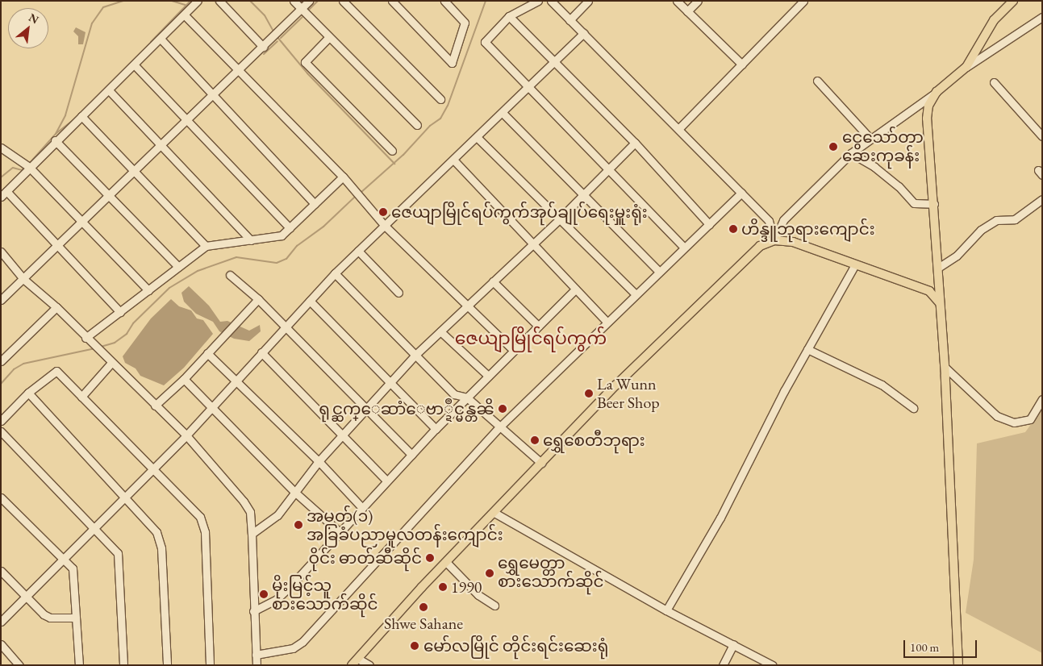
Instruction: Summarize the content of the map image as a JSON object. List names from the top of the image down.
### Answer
{
  "districts": ["ဇေယျာမြိုင်ရပ်ကွက်"],
  "places": [
    "ငွေသော်တာ ဆေးကုခန်း",
    "ဇေယျာမြိုင်ရပ်ကွက်အုပ်ချုပ်ရေးမှူးရုံး",
    "ဟိန္ဒူဘုရားကျောင်း",
    "La Wunn Beer Shop",
    "ရုင္ဆက္ေဆာံေဗာ္ဍဳင္မန္တၼိ",
    "ရွှေစေတီဘုရား",
    "အမှတ်(၁) အခြခံပညာမူလတန်းကျောင်း",
    "ဝိုင်း ဓာတ်ဆီဆိုင်",
    "ရွှေမေတ္တာ စားသောက်ဆိုင်",
    "1990",
    "မိုးမြင့်သူ စားသောက်ဆိုင်",
    "Shwe Sahane",
    "မော်လမြိုင် တိုင်းရင်းဆေးရုံ"
  ],
  "scale_bar": "100 m",
  "north": "top right"
}
